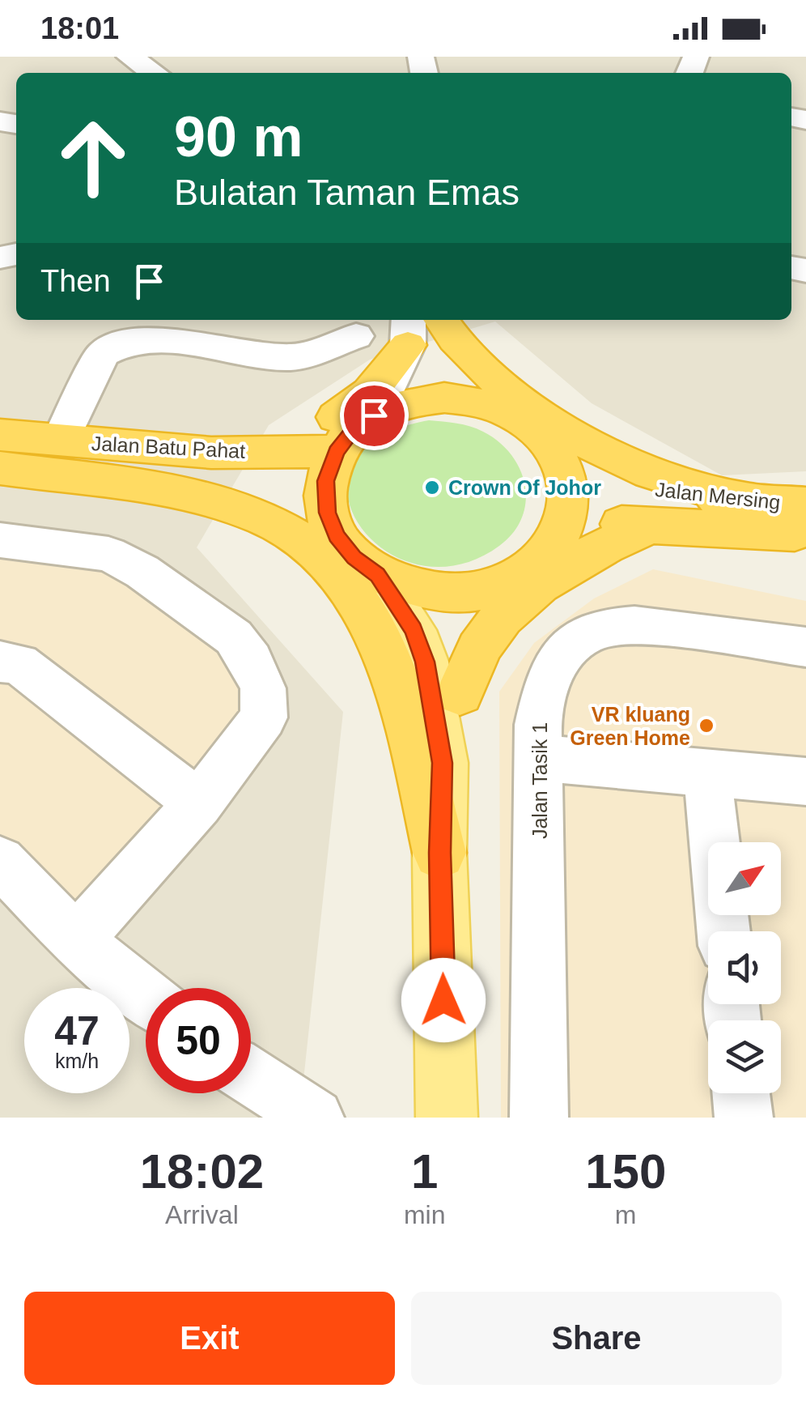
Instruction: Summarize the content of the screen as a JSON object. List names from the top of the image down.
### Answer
{
  "streets": {
    "highway": ["Jalan Batu Pahat", "Jalan Mersing"],
    "street": ["Jalan Tasik 1"]
  },
  "crossings": [
    ["Jalan Batu Pahat", "Jalan Mersing"]
  ],
  "places": ["Crown Of Johor", "VR kluang Green Home"],
  "north": "top right",
  "page": {
    "status": "18:01",
    "turn": ["90 m", "Bulatan Taman Emas"],
    "then": "Then",
    "speed": "47 km/h",
    "limit": "50",
    "eta": [
      "18:02",
      "Arrival",
      "1",
      "min",
      "150",
      "m"
    ],
    "buttons": ["Exit", "Share"]
  }
}
